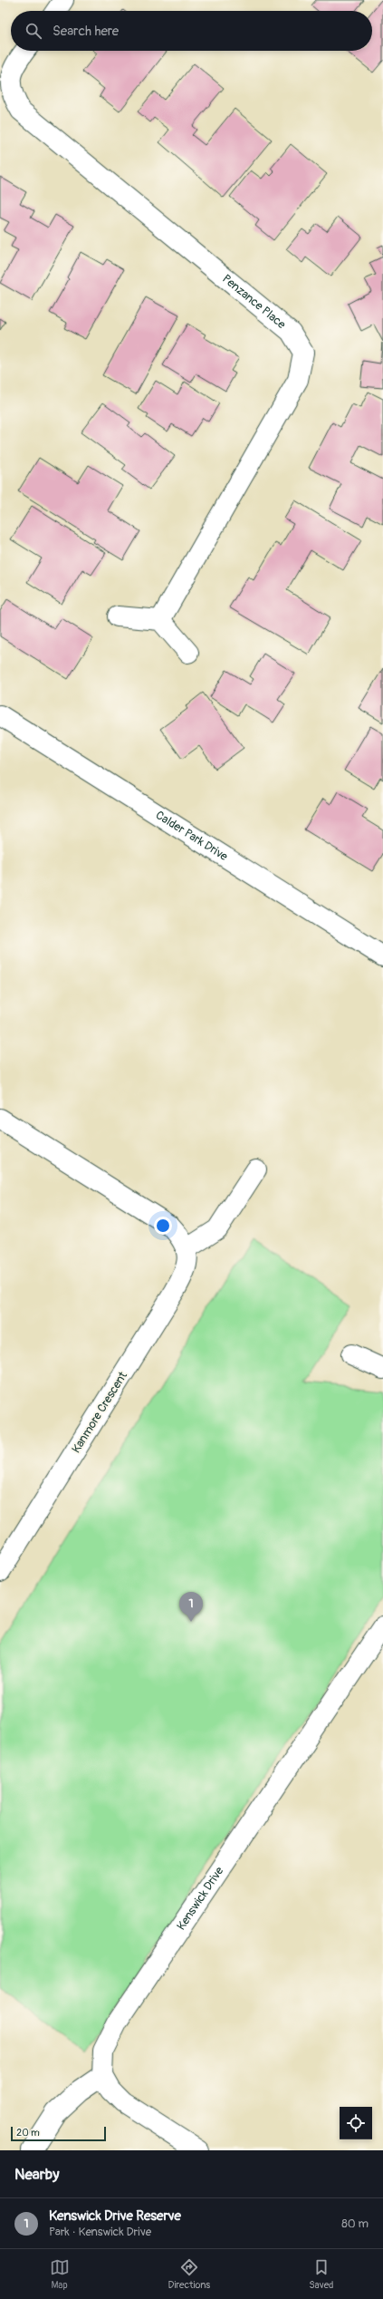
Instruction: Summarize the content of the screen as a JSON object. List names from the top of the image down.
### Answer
{
  "streets": {
    "street": [
      "Penzance Place",
      "Calder Park Drive",
      "Kanmore Crescent",
      "Kenswick Drive"
    ]
  },
  "scale_bar": "20 m",
  "page": {
    "search": "Search here",
    "pins": "1",
    "scale": "20 m",
    "heading": "Nearby",
    "list": [
      {
        "mark": "1",
        "name": "Kenswick Drive Reserve",
        "note": "Park · Kenswick Drive",
        "value": "80 m"
      }
    ],
    "nav": ["Map", "Directions", "Saved"]
  }
}
